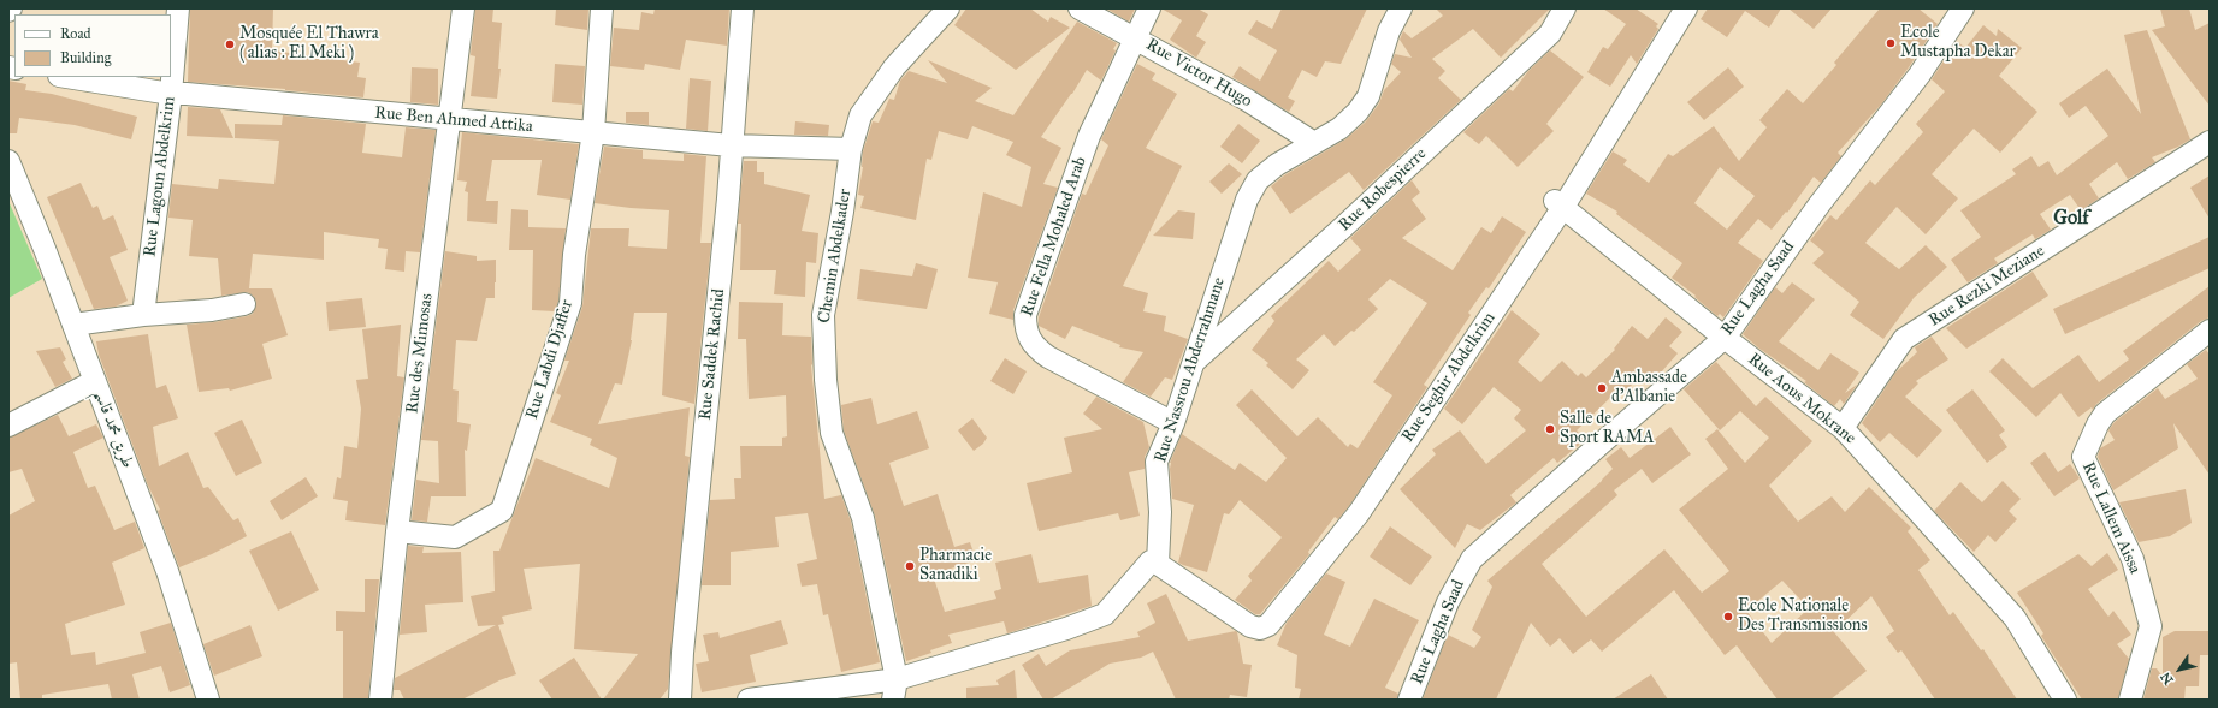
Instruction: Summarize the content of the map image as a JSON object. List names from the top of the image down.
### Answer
{
  "streets": {
    "street": [
      "Rue Victor Hugo",
      "Rue Ben Ahmed Attika",
      "Rue Lagoun Abdelkrim",
      "Rue Robespierre",
      "Rue Fella Mohaled Arab",
      "Chemin Abdelkader",
      "Rue Rezki Meziane",
      "Rue Lagha Saad",
      "Rue des Mimosas",
      "Rue Saddek Rachid",
      "Rue Labdi Djaffer",
      "Rue Nassrou Abderrahmane",
      "Rue Seghir Abdelkrim",
      "Rue Aous Mokrane",
      "طريق محمد قاسم",
      "Rue Lallem Aissa"
    ]
  },
  "crossings": [
    ["Rue Victor Hugo", "Rue Fella Mohaled Arab"],
    ["Rue Victor Hugo", "Rue Nassrou Abderrahmane"],
    ["Rue Ben Ahmed Attika", "Rue Lagoun Abdelkrim"],
    ["Rue Ben Ahmed Attika", "Chemin Abdelkader"],
    ["Rue Ben Ahmed Attika", "Rue des Mimosas"],
    ["Rue Ben Ahmed Attika", "Rue Saddek Rachid"],
    ["Rue Ben Ahmed Attika", "Rue Labdi Djaffer"],
    ["Rue Robespierre", "Rue Nassrou Abderrahmane"],
    ["Rue Fella Mohaled Arab", "Rue Nassrou Abderrahmane"],
    ["Rue Rezki Meziane", "Rue Aous Mokrane"],
    ["Rue Lagha Saad", "Rue Aous Mokrane"],
    ["Rue des Mimosas", "Rue Labdi Djaffer"],
    ["Rue Nassrou Abderrahmane", "Rue Seghir Abdelkrim"],
    ["Rue Seghir Abdelkrim", "Rue Aous Mokrane"]
  ],
  "districts": ["Golf"],
  "places": [
    "Ecole Mustapha Dekar",
    "Mosquée El Thawra ( alias : El Meki )",
    "Ambassade d'Albanie",
    "Salle de Sport RAMA",
    "Pharmacie Sanadiki",
    "Ecole Nationale Des Transmissions"
  ],
  "legend": ["Road", "Building"],
  "north": "bottom left"
}
